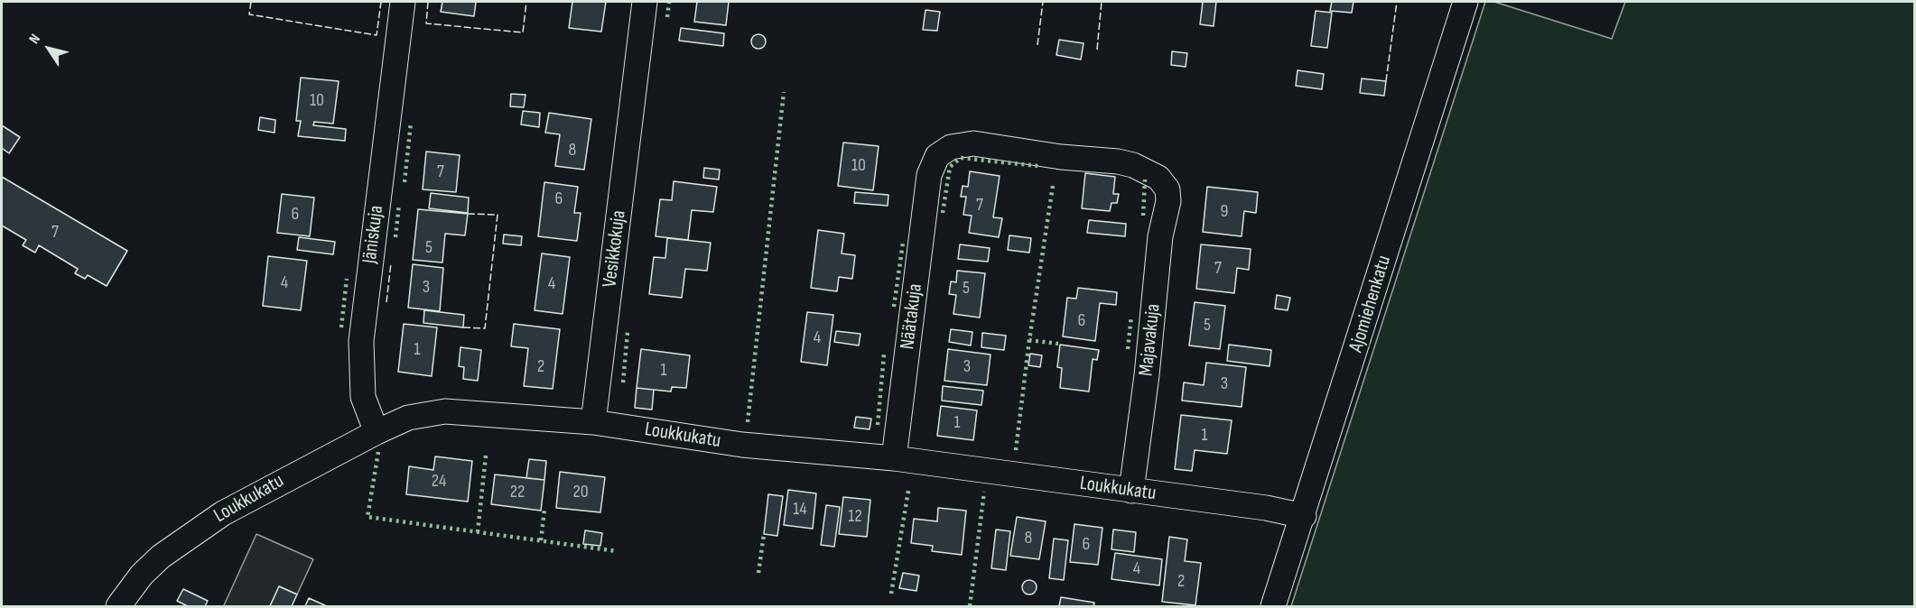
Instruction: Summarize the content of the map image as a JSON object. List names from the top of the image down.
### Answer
{
  "streets": {
    "street": [
      "Jäniskuja",
      "Vesikkokuja",
      "Ajomiehenkatu",
      "Näätakuja",
      "Majavakuja",
      "Loukkukatu"
    ]
  },
  "crossings": [
    ["Jäniskuja", "Loukkukatu"],
    ["Vesikkokuja", "Loukkukatu"],
    ["Ajomiehenkatu", "Loukkukatu"],
    ["Näätakuja", "Majavakuja"],
    ["Näätakuja", "Loukkukatu"],
    ["Majavakuja", "Loukkukatu"]
  ],
  "house_numbers": [
    "10",
    "8",
    "10",
    "7",
    "6",
    "7",
    "9",
    "6",
    "7",
    "5",
    "7",
    "4",
    "4",
    "3",
    "5",
    "6",
    "5",
    "4",
    "1",
    "2",
    "3",
    "1",
    "3",
    "1",
    "1",
    "24",
    "22",
    "20",
    "14",
    "12",
    "8",
    "6",
    "4",
    "2"
  ],
  "north": "top left"
}
